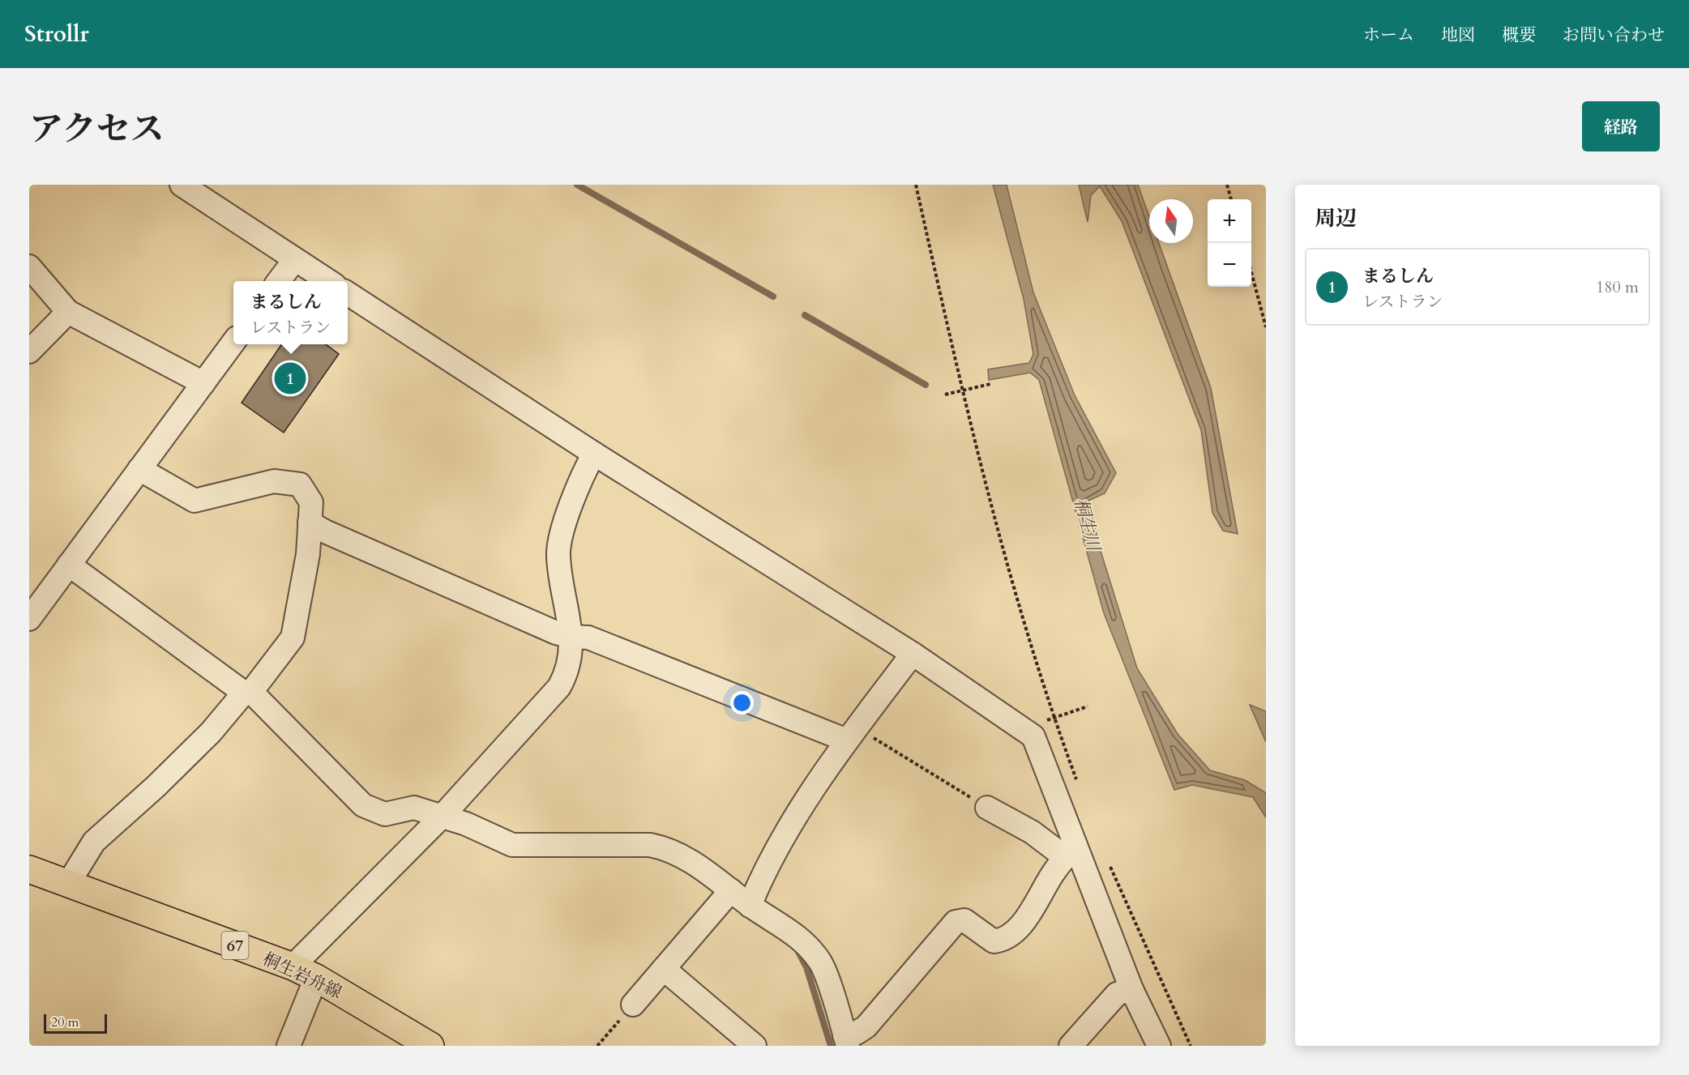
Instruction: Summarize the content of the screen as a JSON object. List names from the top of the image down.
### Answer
{
  "streets": {
    "main road": ["67", "桐生岩舟線"]
  },
  "water": ["桐生川"],
  "scale_bar": "20 m",
  "north": "top",
  "page": {
    "header": "Strollr",
    "nav": [
      "ホーム",
      "地図",
      "概要",
      "お問い合わせ"
    ],
    "title": "アクセス",
    "buttons": "経路",
    "heading": "周辺",
    "map_buttons": ["+", "−"],
    "list": [
      {
        "mark": "1",
        "name": "まるしん",
        "note": "レストラン",
        "value": "180 m"
      }
    ],
    "popup": ["まるしん", "レストラン"],
    "pins": "1",
    "scale": "20 m"
  }
}
